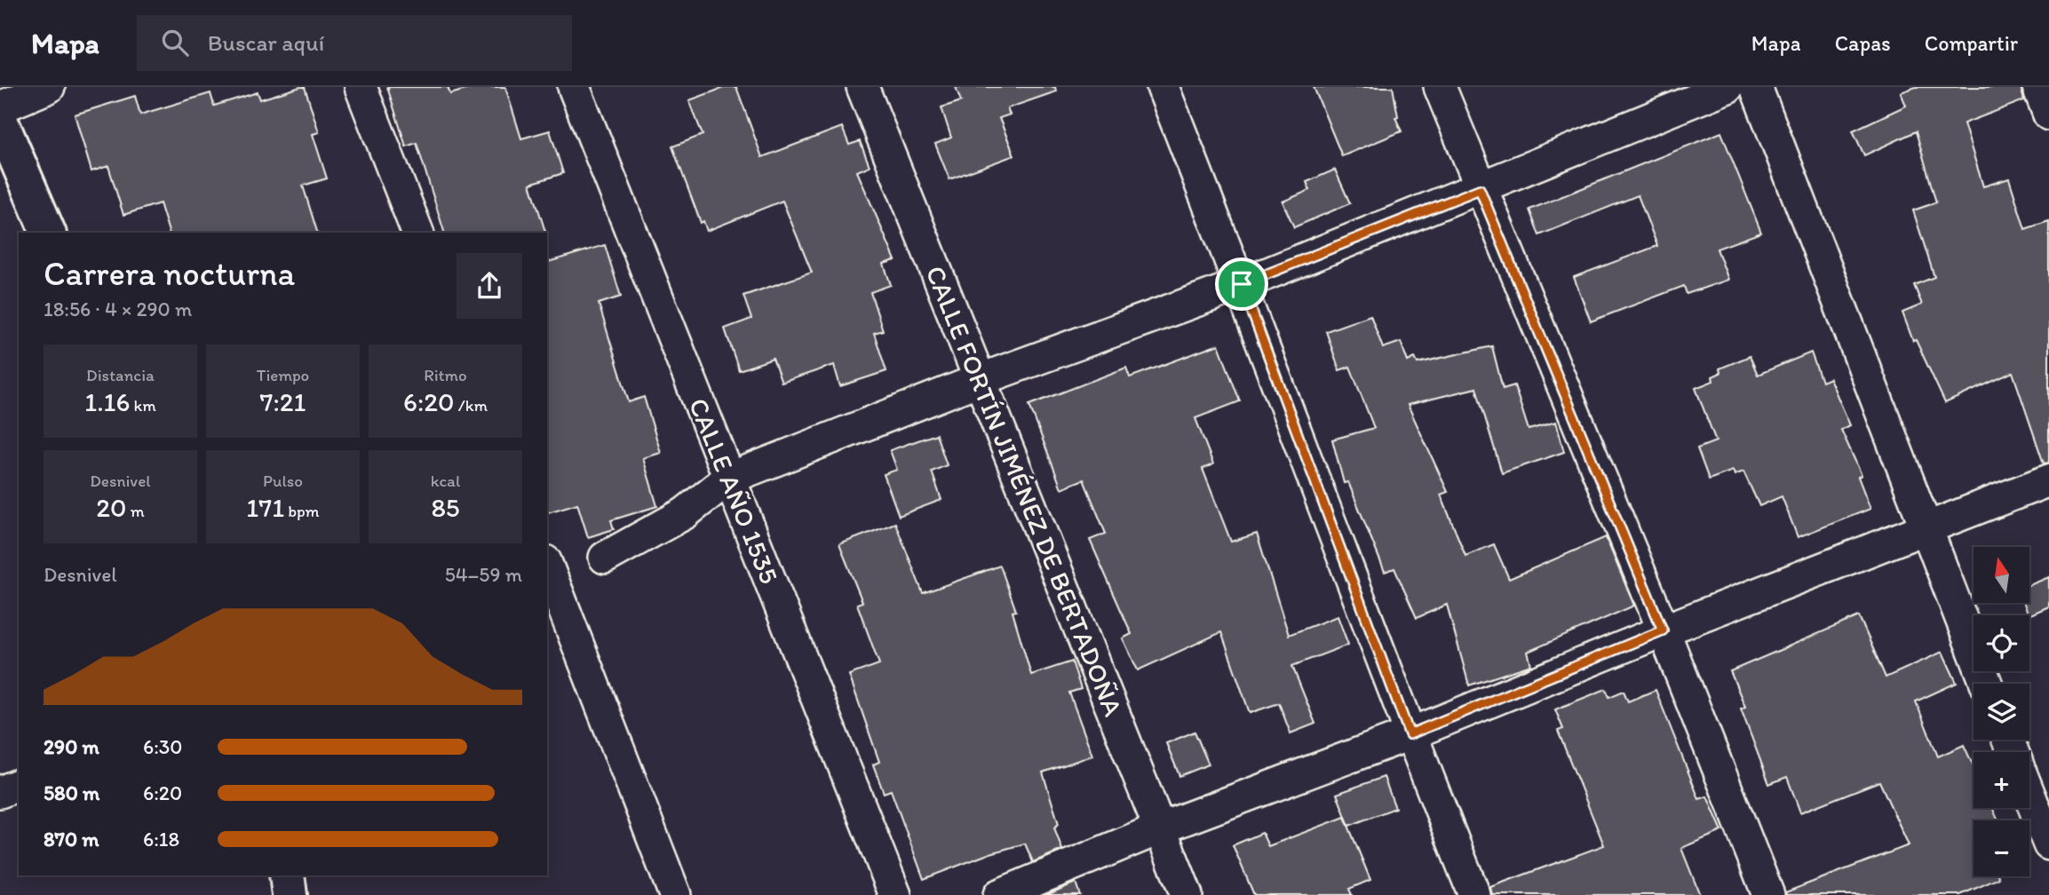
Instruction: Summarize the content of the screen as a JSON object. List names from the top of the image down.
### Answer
{
  "streets": {
    "street": ["CALLE AÑO 1535", "CALLE FORTÍN JIMÉNEZ DE BERTADOÑA"]
  },
  "north": "top",
  "page": {
    "header": "Mapa",
    "search": "Buscar aquí",
    "nav": ["Mapa", "Capas", "Compartir"],
    "heading": ["Carrera nocturna", "18:56 · 4 × 290 m"],
    "stats": [
      ["Distancia", "1.16 km"],
      ["Tiempo", "7:21"],
      ["Ritmo", "6:20 /km"],
      ["Desnivel", "20 m"],
      ["Pulso", "171 bpm"],
      ["kcal", "85"]
    ],
    "map_buttons": ["+", "−"],
    "chart": ["Desnivel", "54–59 m"],
    "list": [
      {
        "name": "290 m",
        "note": "6:30"
      },
      {
        "name": "580 m",
        "note": "6:20"
      },
      {
        "name": "870 m",
        "note": "6:18"
      }
    ]
  }
}
